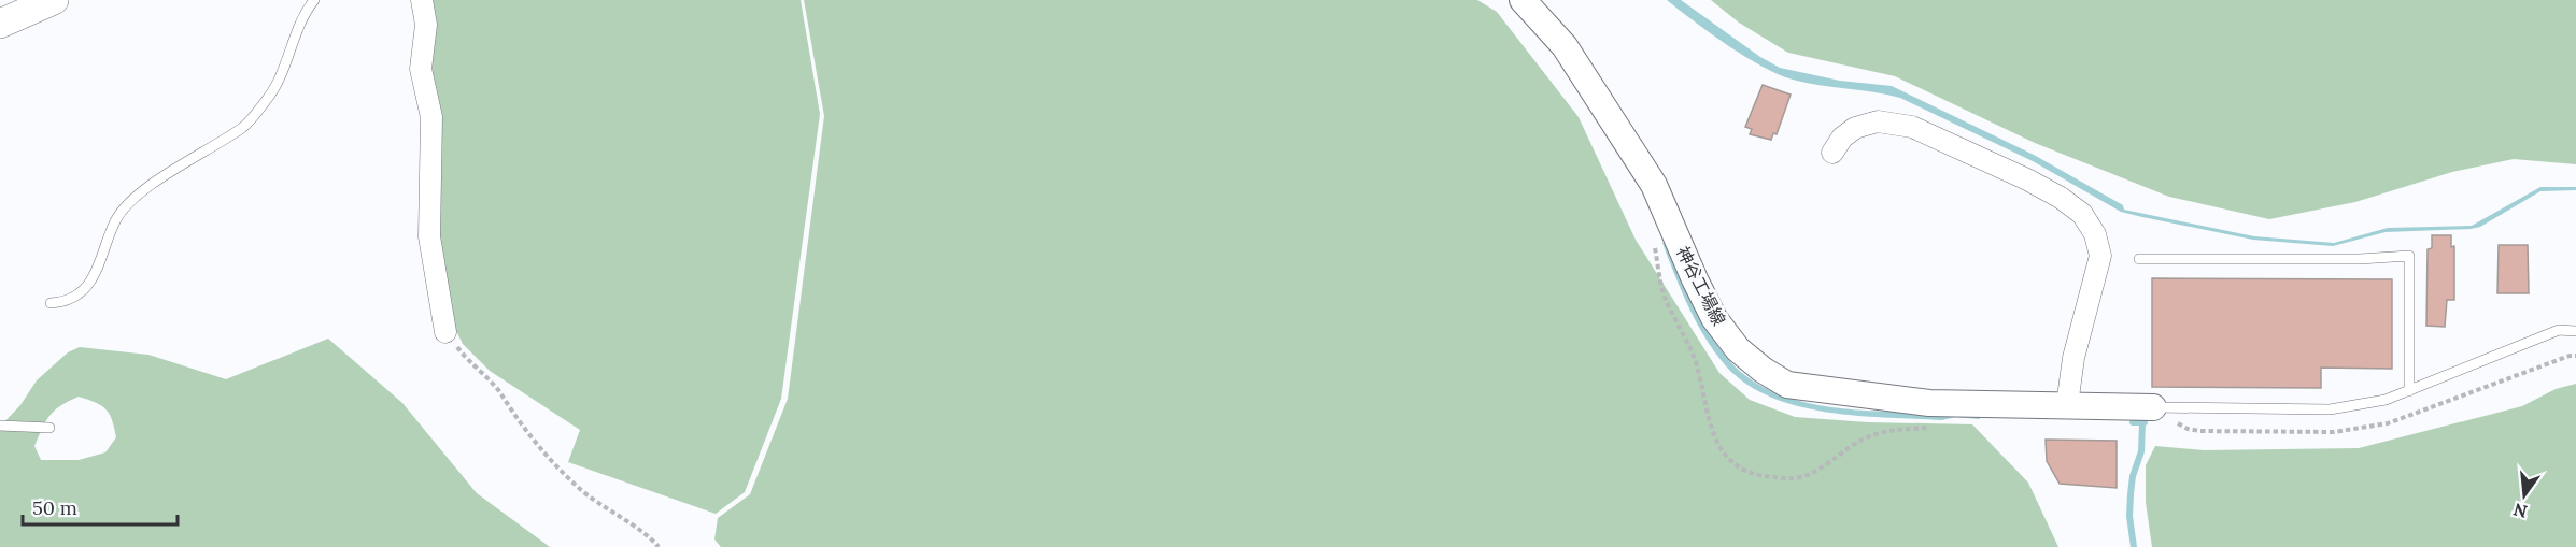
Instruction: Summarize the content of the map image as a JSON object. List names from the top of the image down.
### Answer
{
  "streets": {
    "street": ["神谷工場線"]
  },
  "scale_bar": "50 m",
  "north": "bottom"
}
